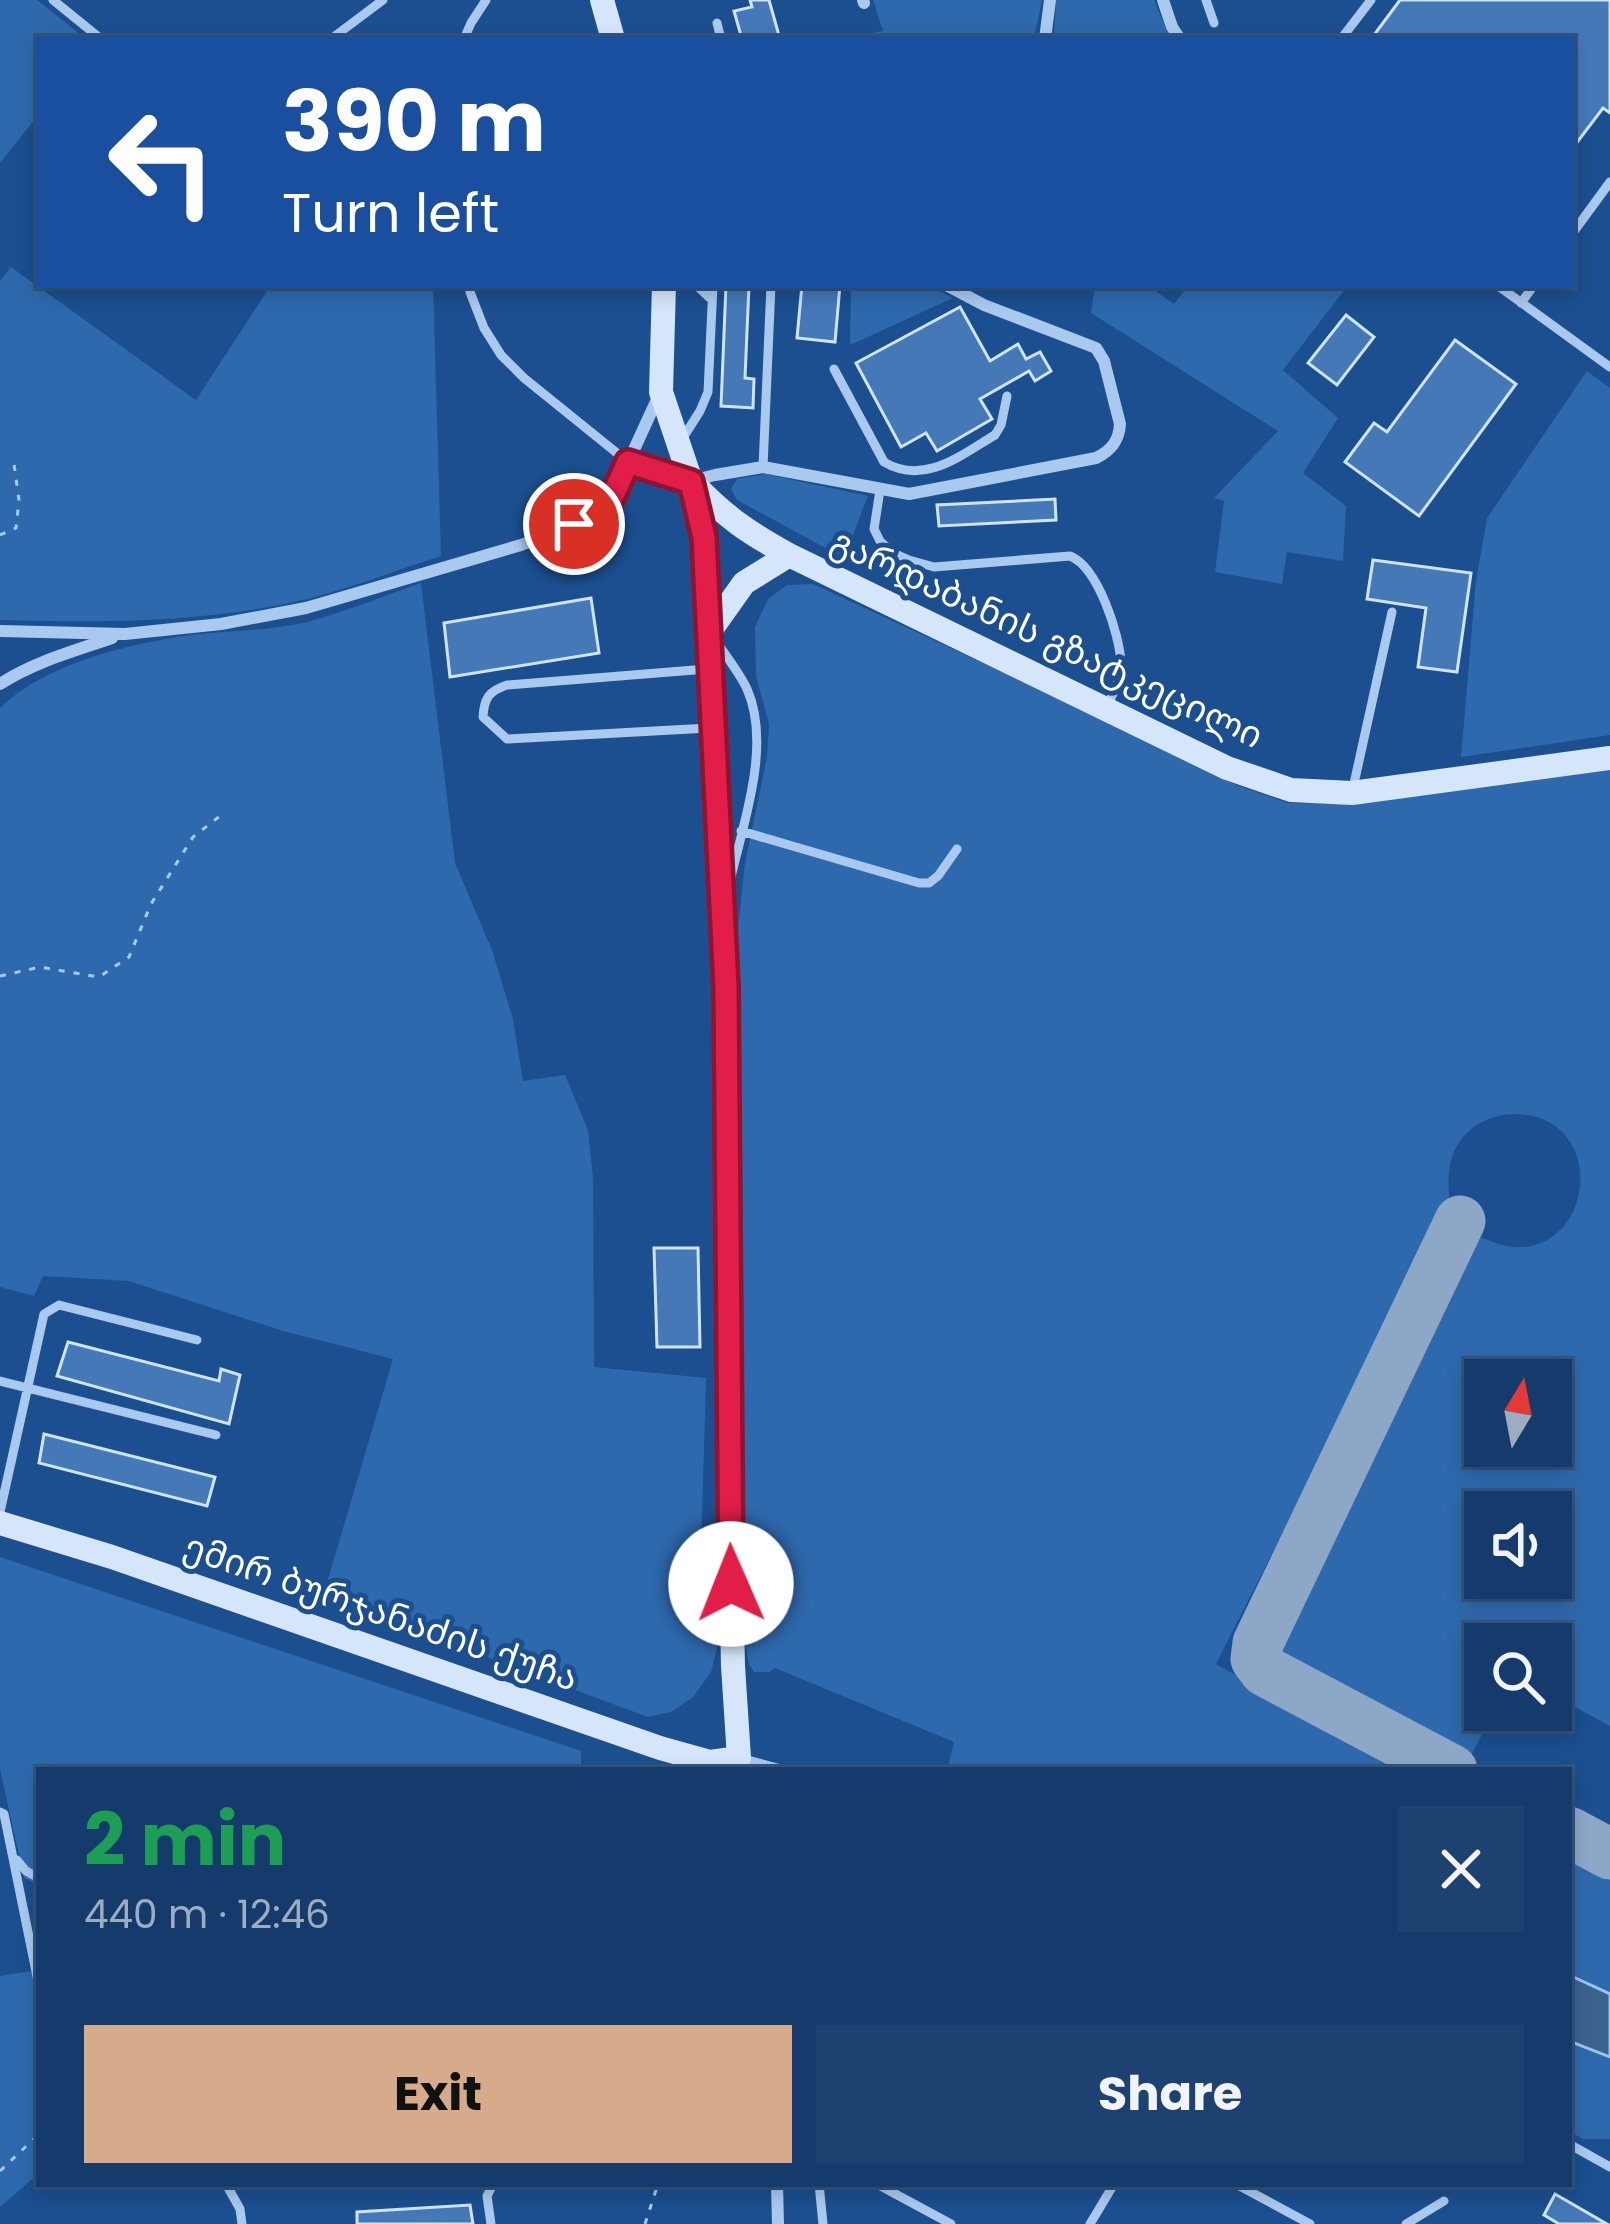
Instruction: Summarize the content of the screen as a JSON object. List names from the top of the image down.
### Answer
{
  "streets": {
    "street": ["გარდაბანის გზატკეცილი", "ემირ ბურჯანაძის ქუჩა"]
  },
  "north": "top",
  "page": {
    "turn": ["390 m", "Turn left"],
    "heading": ["2 min", "440 m · 12:46"],
    "buttons": ["Exit", "Share"]
  }
}
